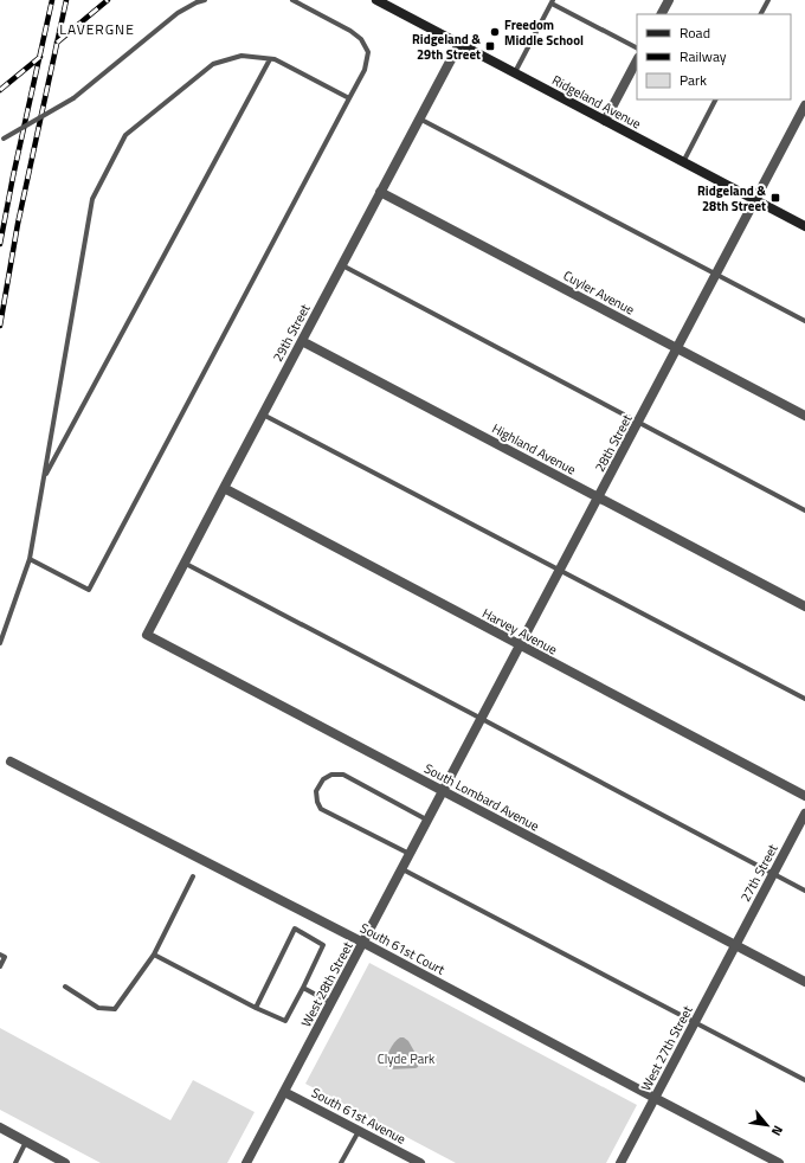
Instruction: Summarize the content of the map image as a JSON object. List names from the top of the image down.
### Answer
{
  "streets": {
    "street": [
      "Ridgeland Avenue",
      "Cuyler Avenue",
      "29th Street",
      "28th Street",
      "Highland Avenue",
      "Harvey Avenue",
      "South Lombard Avenue",
      "27th Street",
      "South 61st Court",
      "West 28th Street",
      "West 27th Street",
      "South 61st Avenue"
    ]
  },
  "crossings": [
    ["Ridgeland Avenue", "29th Street"],
    ["Ridgeland Avenue", "28th Street"],
    ["Cuyler Avenue", "29th Street"],
    ["Cuyler Avenue", "28th Street"],
    ["29th Street", "Highland Avenue"],
    ["29th Street", "Harvey Avenue"],
    ["29th Street", "South Lombard Avenue"],
    ["28th Street", "Highland Avenue"],
    ["28th Street", "Harvey Avenue"],
    ["28th Street", "South Lombard Avenue"],
    ["28th Street", "West 28th Street"],
    ["South Lombard Avenue", "27th Street"],
    ["South Lombard Avenue", "West 28th Street"],
    ["South Lombard Avenue", "West 27th Street"],
    ["27th Street", "West 27th Street"],
    ["South 61st Court", "West 28th Street"],
    ["South 61st Court", "West 27th Street"],
    ["West 28th Street", "South 61st Avenue"]
  ],
  "districts": ["LAVERGNE"],
  "parks": ["Clyde Park"],
  "places": {
    "other": ["Freedom Middle School"],
    "transit": ["Ridgeland & 29th Street", "Ridgeland & 28th Street"]
  },
  "legend": ["Road", "Railway", "Park"],
  "north": "bottom right"
}
